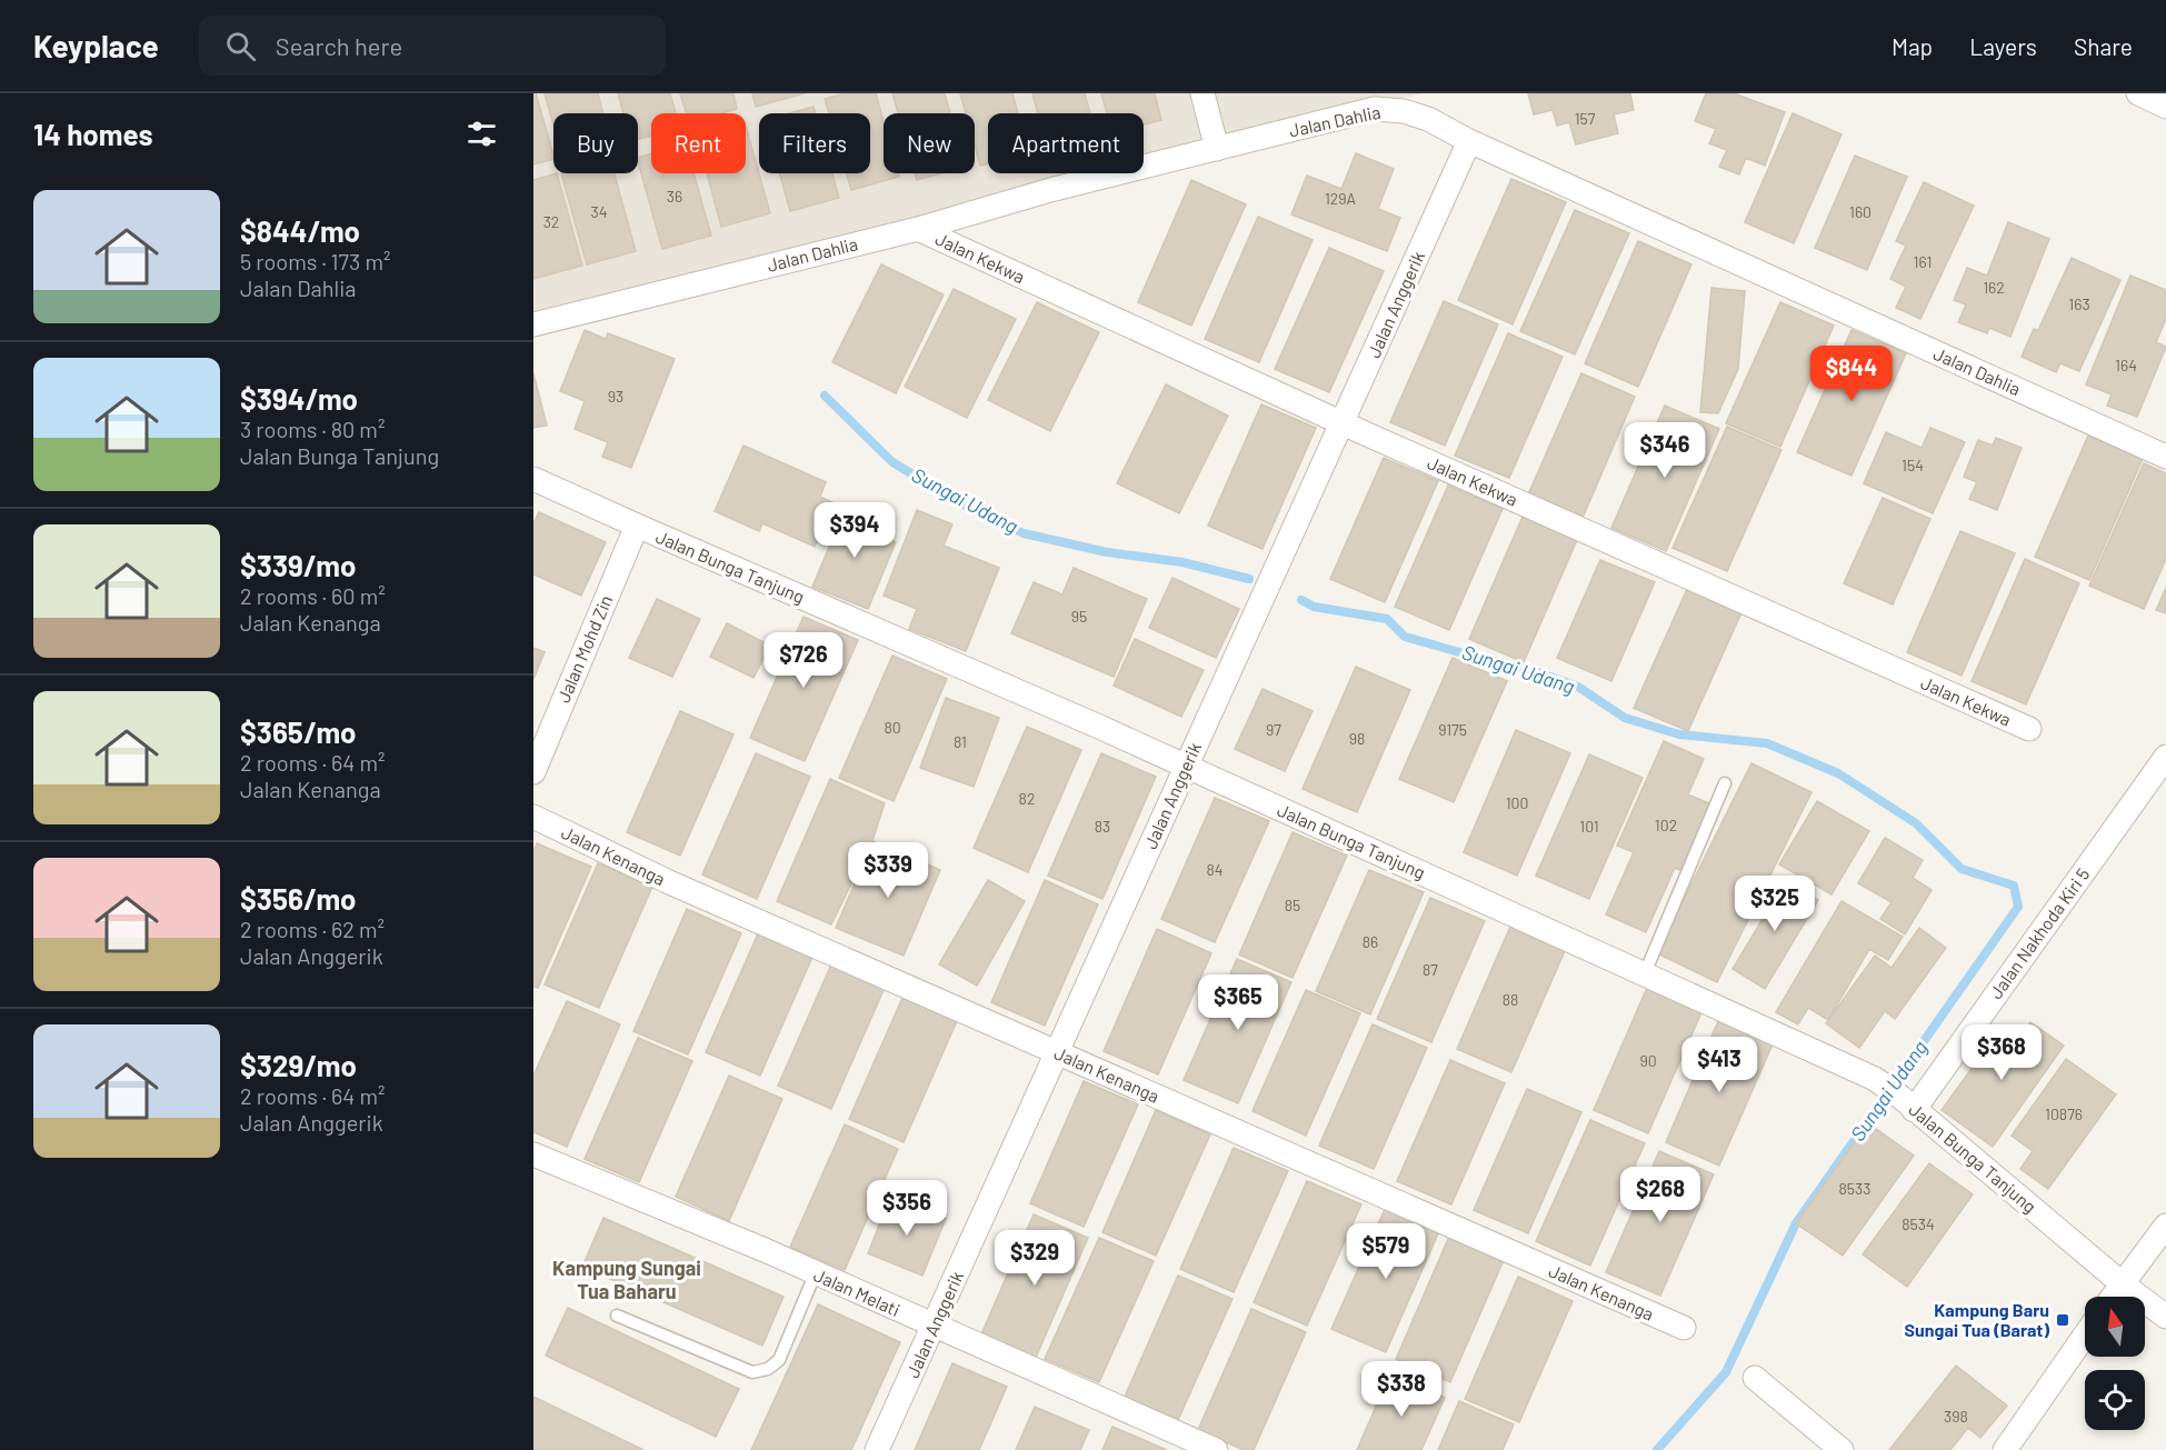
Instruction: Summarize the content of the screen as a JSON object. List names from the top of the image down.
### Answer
{
  "streets": {
    "street": [
      "Jalan Dahlia",
      "Jalan Kekwa",
      "Jalan Anggerik",
      "Jalan Bunga Tanjung",
      "Jalan Mohd Zin",
      "Jalan Kenanga",
      "Jalan Nakhoda Kiri 5",
      "Jalan Melati"
    ]
  },
  "crossings": [
    ["Jalan Dahlia", "Jalan Kekwa"],
    ["Jalan Dahlia", "Jalan Anggerik"],
    ["Jalan Kekwa", "Jalan Anggerik"],
    ["Jalan Anggerik", "Jalan Bunga Tanjung"],
    ["Jalan Anggerik", "Jalan Kenanga"],
    ["Jalan Anggerik", "Jalan Melati"],
    ["Jalan Bunga Tanjung", "Jalan Mohd Zin"],
    ["Jalan Bunga Tanjung", "Jalan Nakhoda Kiri 5"]
  ],
  "districts": ["Kampung Sungai Tua Baharu"],
  "water": ["Sungai Udang"],
  "places": {
    "transit": ["Kampung Baru Sungai Tua (Barat)"]
  },
  "house_numbers": [
    "157",
    "36",
    "129A",
    "34",
    "160",
    "32",
    "161",
    "162",
    "163",
    "164",
    "93",
    "154",
    "95",
    "80",
    "97",
    "9175",
    "98",
    "81",
    "82",
    "100",
    "102",
    "83",
    "101",
    "84",
    "85",
    "86",
    "87",
    "88",
    "90",
    "10876",
    "8533",
    "8534",
    "398"
  ],
  "north": "top",
  "page": {
    "header": "Keyplace",
    "search": "Search here",
    "nav": ["Map", "Layers", "Share"],
    "heading": "14 homes",
    "chip": [
      "Buy",
      "Rent",
      "Filters",
      "New",
      "Apartment"
    ],
    "list": [
      {
        "name": "$844/mo",
        "note": "5 rooms · 173 m² · Jalan Dahlia"
      },
      {
        "name": "$394/mo",
        "note": "3 rooms · 80 m² · Jalan Bunga Tanjung"
      },
      {
        "name": "$339/mo",
        "note": "2 rooms · 60 m² · Jalan Kenanga"
      },
      {
        "name": "$365/mo",
        "note": "2 rooms · 64 m² · Jalan Kenanga"
      },
      {
        "name": "$356/mo",
        "note": "2 rooms · 62 m² · Jalan Anggerik"
      },
      {
        "name": "$329/mo",
        "note": "2 rooms · 64 m² · Jalan Anggerik"
      }
    ],
    "price": [
      "$844",
      "$346",
      "$394",
      "$726",
      "$339",
      "$325",
      "$365",
      "$368",
      "$413",
      "$268",
      "$356",
      "$579",
      "$329",
      "$338"
    ]
  }
}
